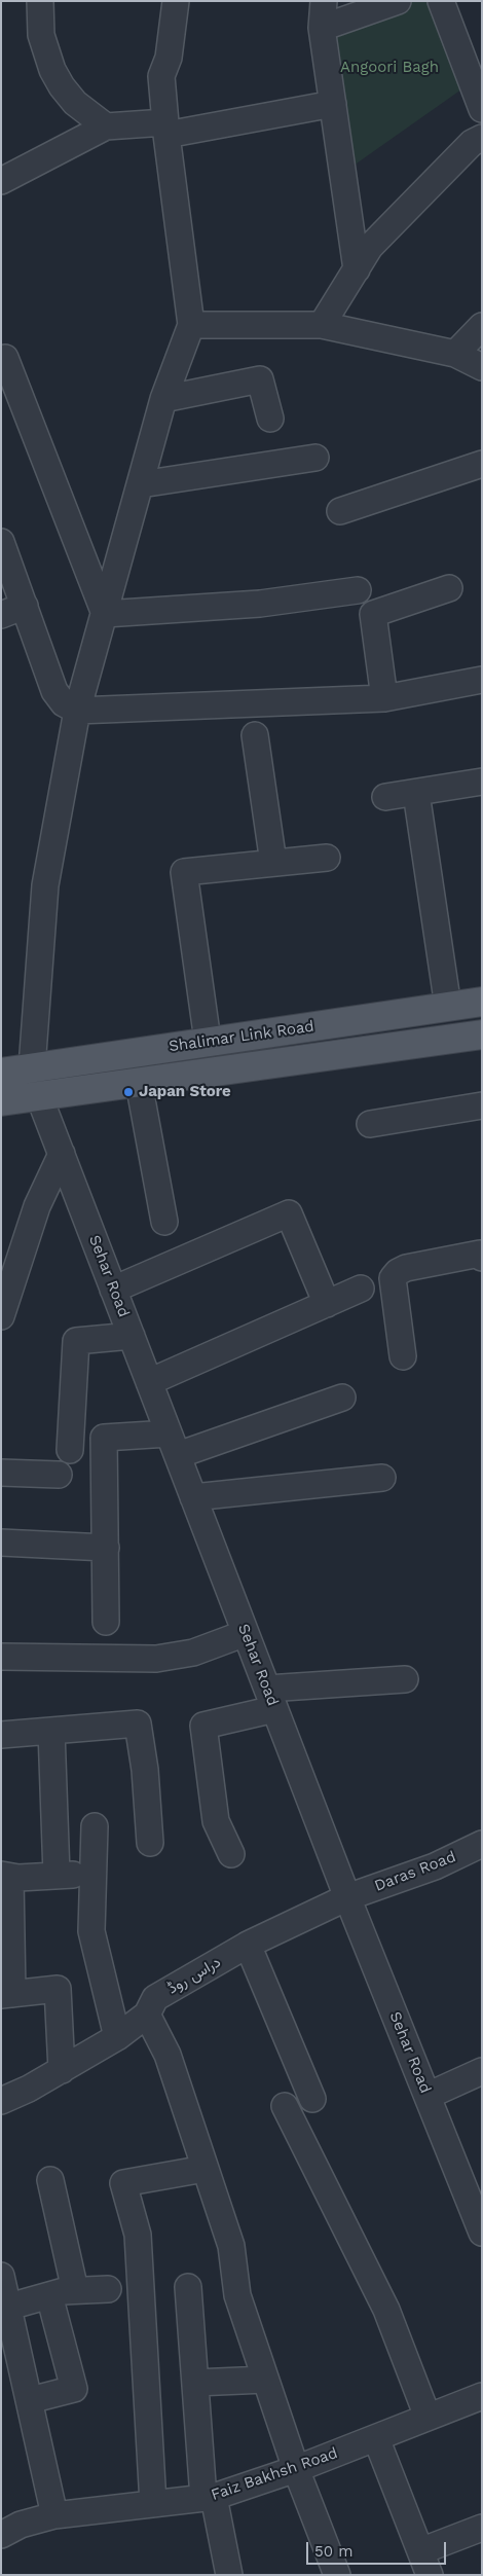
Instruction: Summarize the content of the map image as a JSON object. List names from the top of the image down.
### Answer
{
  "streets": {
    "main road": ["Shalimar Link Road"],
    "street": [
      "Sehar Road",
      "Daras Road",
      "دراس روڈ",
      "Faiz Bakhsh Road"
    ]
  },
  "crossings": [
    ["Shalimar Link Road", "Sehar Road"],
    ["Sehar Road", "Daras Road"],
    ["Sehar Road", "دراس روڈ"],
    ["Daras Road", "دراس روڈ"]
  ],
  "parks": ["Angoori Bagh"],
  "places": ["Japan Store"],
  "scale_bar": "50 m"
}
